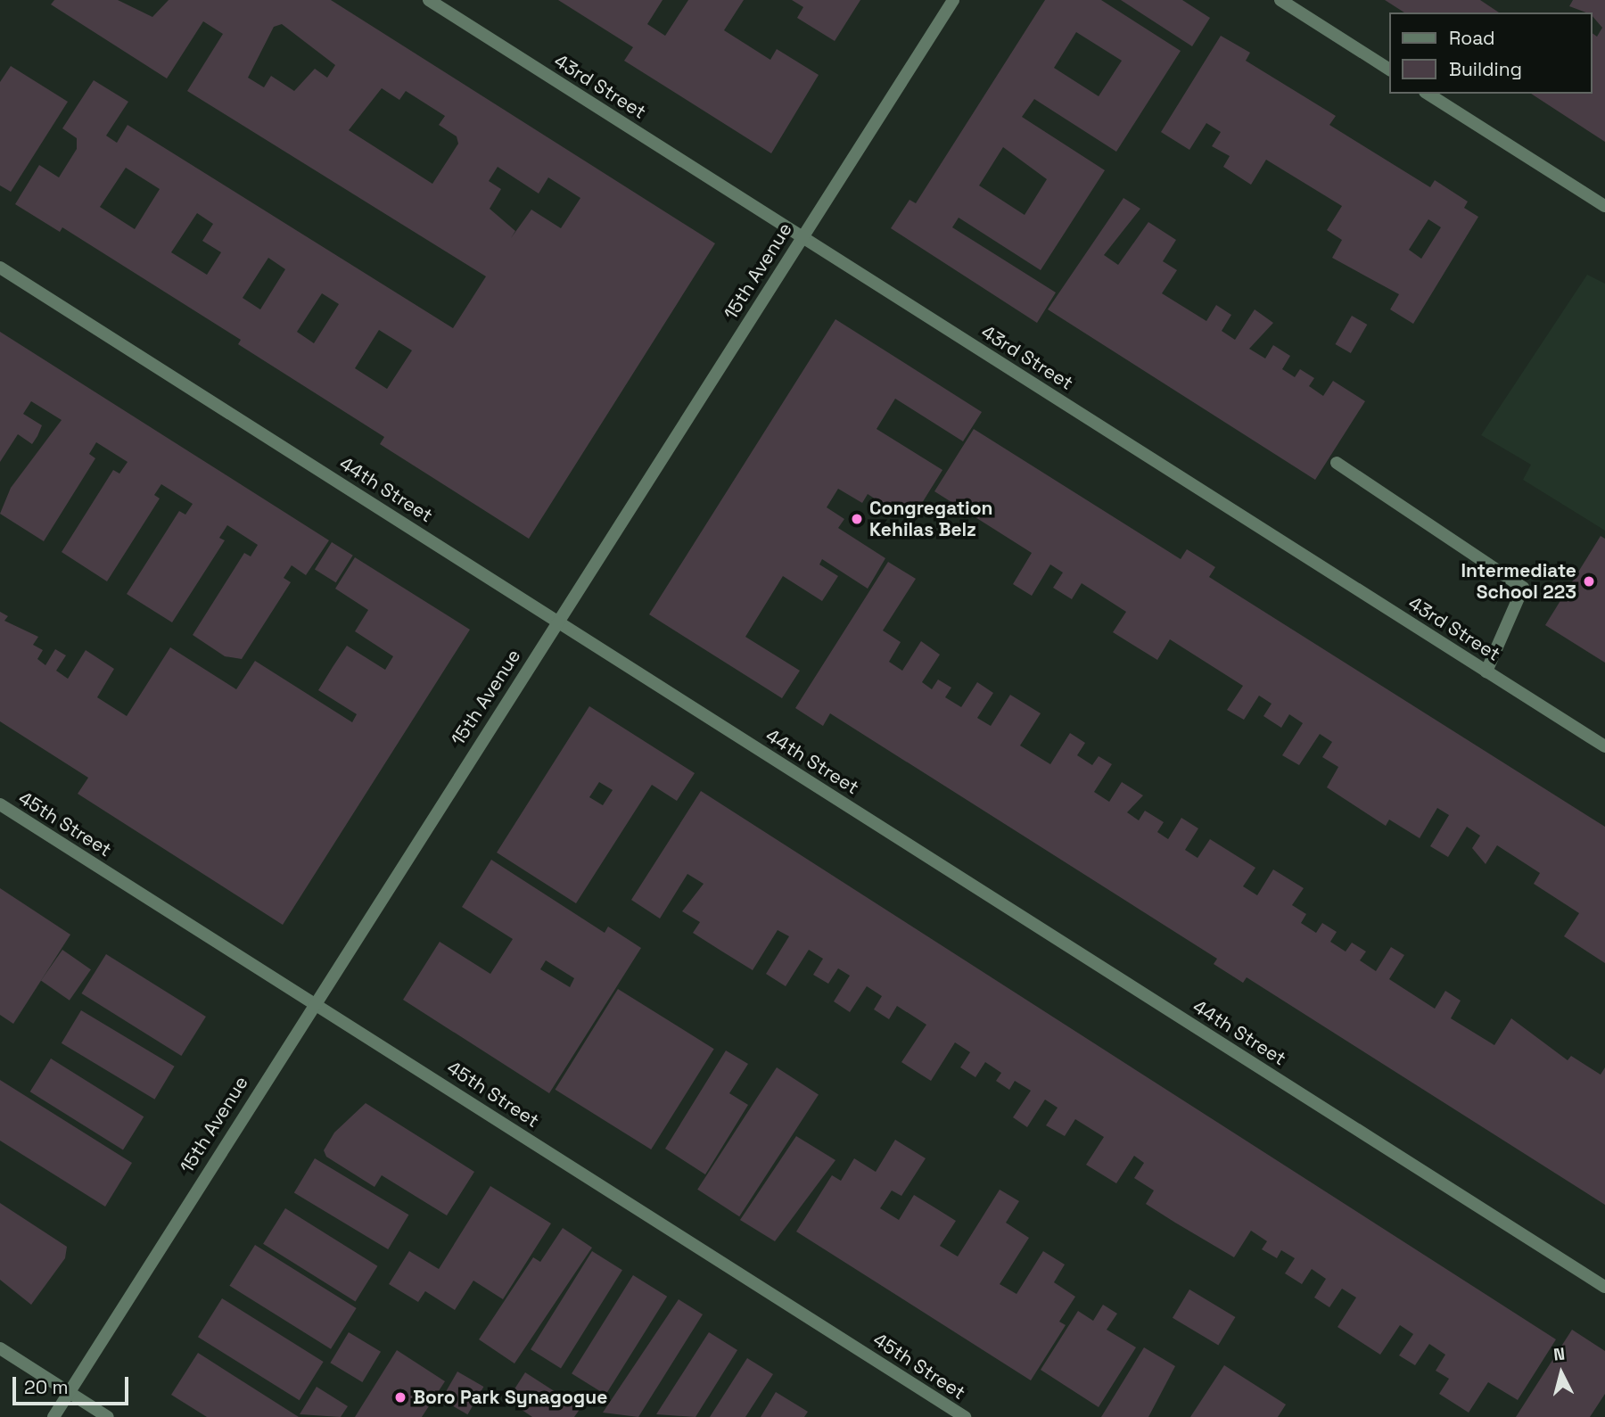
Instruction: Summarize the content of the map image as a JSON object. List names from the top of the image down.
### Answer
{
  "streets": {
    "street": [
      "43rd Street",
      "15th Avenue",
      "44th Street",
      "45th Street"
    ]
  },
  "crossings": [
    ["43rd Street", "15th Avenue"],
    ["15th Avenue", "44th Street"],
    ["15th Avenue", "45th Street"]
  ],
  "places": ["Congregation Kehilas Belz", "Intermediate School 223", "Boro Park Synagogue"],
  "legend": ["Road", "Building"],
  "scale_bar": "20 m",
  "north": "top"
}
